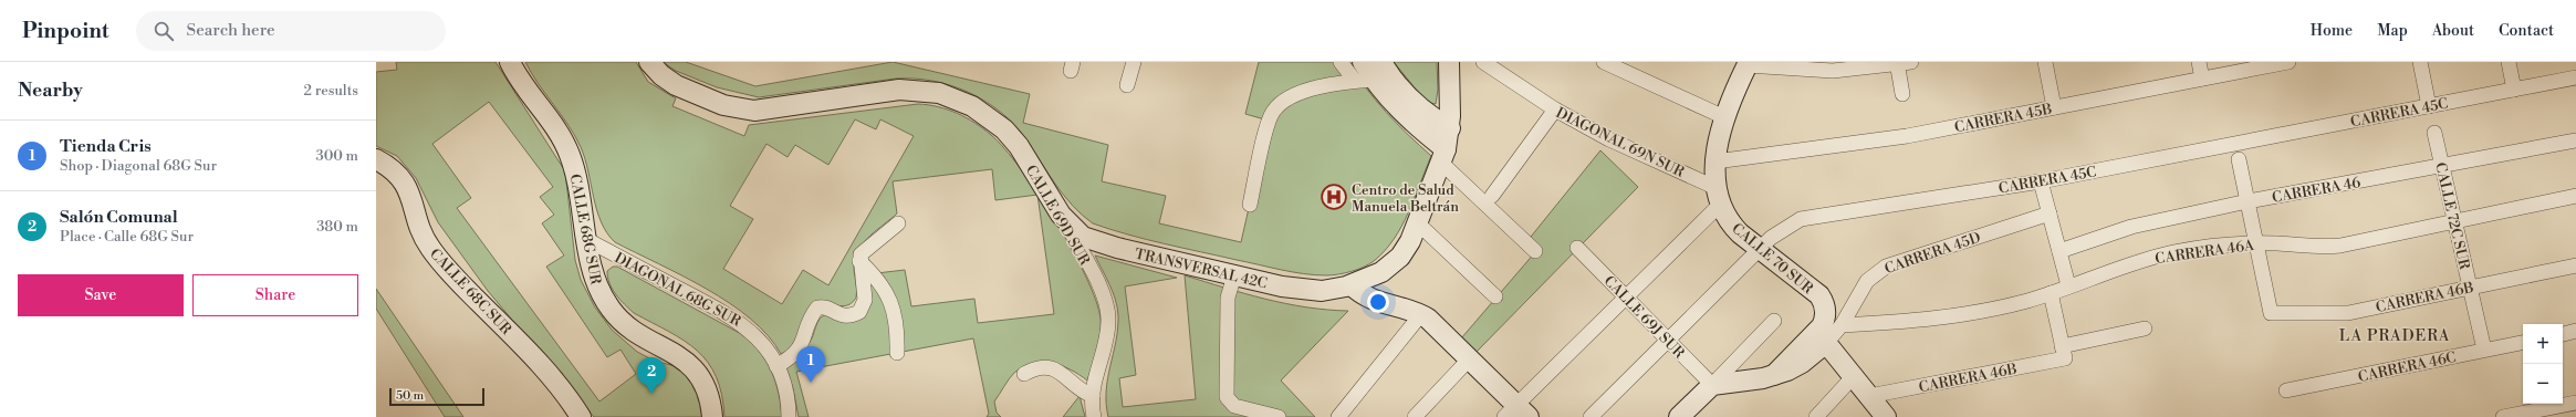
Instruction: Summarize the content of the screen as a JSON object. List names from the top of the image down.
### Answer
{
  "streets": {
    "street": [
      "CARRERA 45C",
      "CARRERA 45B",
      "DIAGONAL 69N SUR",
      "CARRERA 46",
      "CALLE 69D SUR",
      "CALLE 72C SUR",
      "CALLE 68G SUR",
      "CARRERA 46A",
      "CARRERA 45D",
      "CALLE 70 SUR",
      "TRANSVERSAL 42C",
      "DIAGONAL 68G SUR",
      "CALLE 68C SUR",
      "CARRERA 46B",
      "CALLE 69J SUR",
      "CARRERA 46C"
    ]
  },
  "crossings": [
    ["CARRERA 45C", "CALLE 70 SUR"],
    ["CARRERA 45C", "CALLE 69J SUR"],
    ["DIAGONAL 69N SUR", "CALLE 70 SUR"],
    ["CARRERA 46", "CALLE 72C SUR"],
    ["CALLE 69D SUR", "TRANSVERSAL 42C"],
    ["CALLE 72C SUR", "CARRERA 46A"],
    ["CALLE 72C SUR", "CARRERA 46B"],
    ["CALLE 72C SUR", "CARRERA 46C"],
    ["CALLE 68G SUR", "DIAGONAL 68G SUR"],
    ["CARRERA 46A", "CARRERA 45D"],
    ["CARRERA 46A", "CARRERA 46B"]
  ],
  "districts": ["LA PRADERA"],
  "places": {
    "hospital": ["Centro de Salud Manuela Beltrán"]
  },
  "scale_bar": "50 m",
  "page": {
    "header": "Pinpoint",
    "search": "Search here",
    "nav": [
      "Home",
      "Map",
      "About",
      "Contact"
    ],
    "heading": ["Nearby", "2 results"],
    "list": [
      {
        "mark": "1",
        "name": "Tienda Cris",
        "note": "Shop · Diagonal 68G Sur",
        "value": "300 m"
      },
      {
        "mark": "2",
        "name": "Salón Comunal",
        "note": "Place · Calle 68G Sur",
        "value": "380 m"
      }
    ],
    "buttons": ["Save", "Share"],
    "map_buttons": ["+", "−"],
    "pins": ["1", "2"],
    "scale": "50 m"
  }
}
